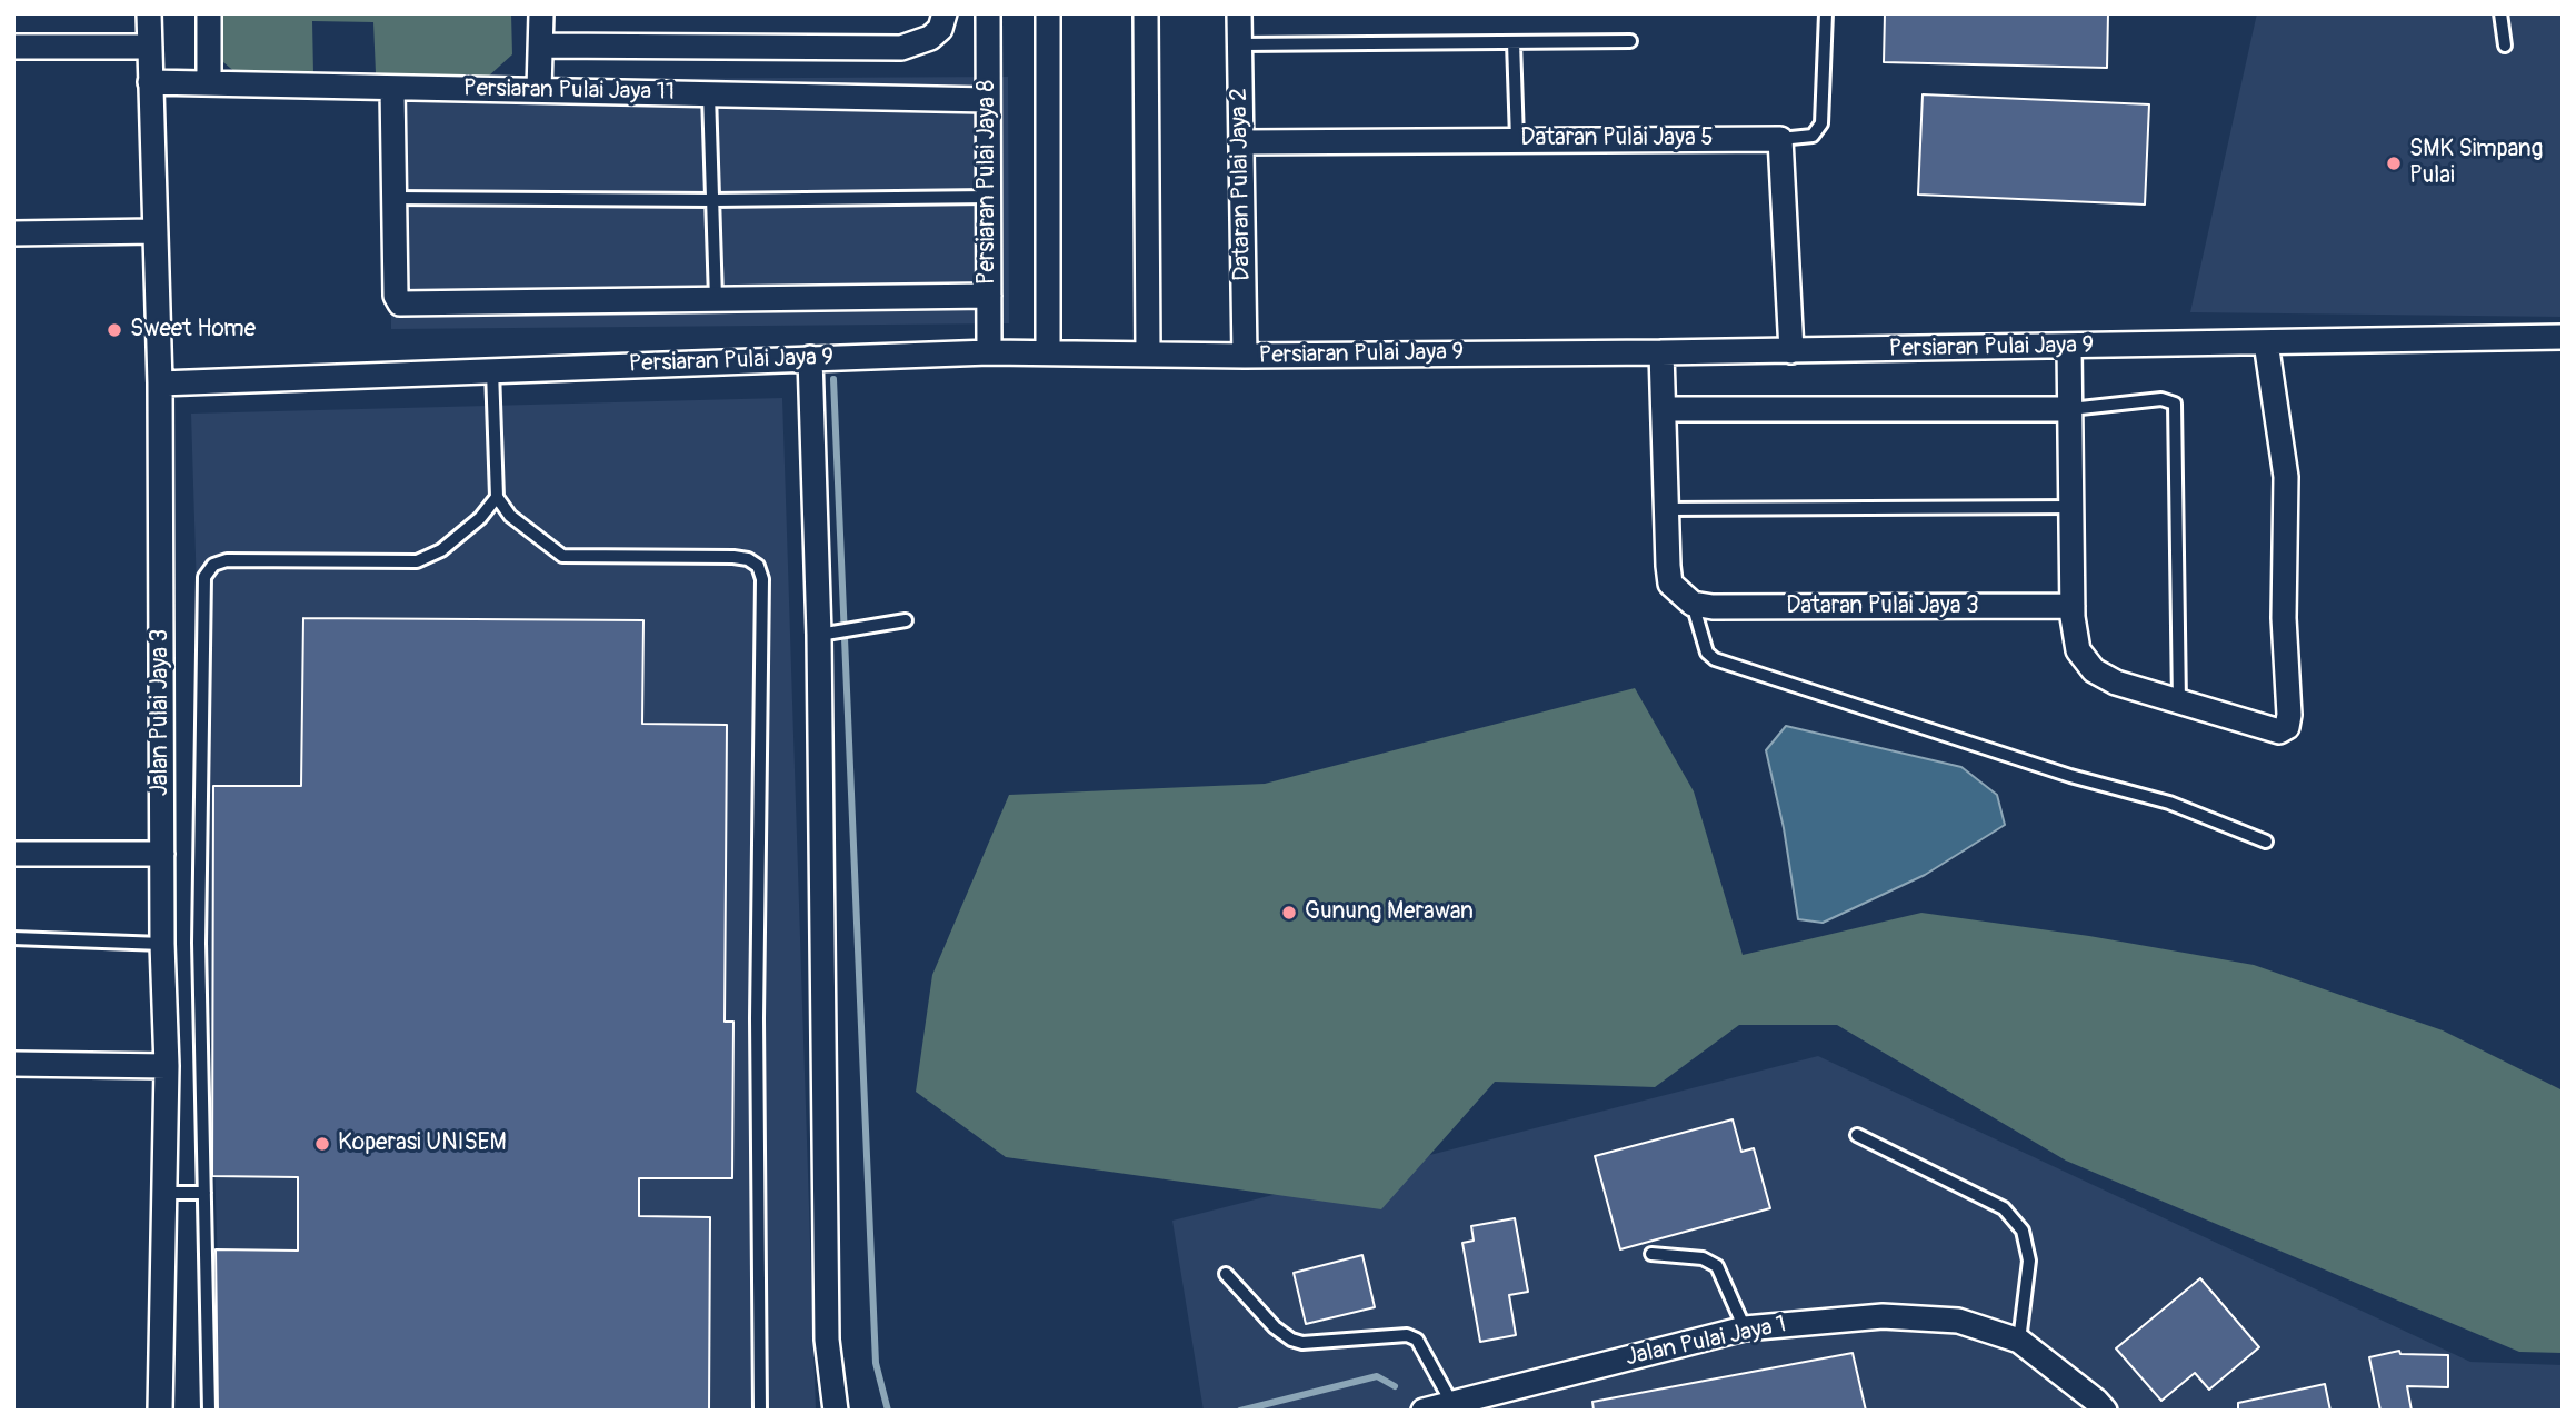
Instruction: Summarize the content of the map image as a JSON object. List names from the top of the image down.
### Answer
{
  "streets": {
    "street": [
      "Persiaran Pulai Jaya 11",
      "Dataran Pulai Jaya 5",
      "Persiaran Pulai Jaya 8",
      "Dataran Pulai Jaya 2",
      "Persiaran Pulai Jaya 9",
      "Dataran Pulai Jaya 3",
      "Jalan Pulai Jaya 3",
      "Jalan Pulai Jaya 1"
    ]
  },
  "crossings": [
    ["Persiaran Pulai Jaya 11", "Persiaran Pulai Jaya 8"],
    ["Persiaran Pulai Jaya 11", "Jalan Pulai Jaya 3"],
    ["Dataran Pulai Jaya 5", "Dataran Pulai Jaya 2"],
    ["Persiaran Pulai Jaya 8", "Persiaran Pulai Jaya 9"],
    ["Dataran Pulai Jaya 2", "Persiaran Pulai Jaya 9"],
    ["Persiaran Pulai Jaya 9", "Jalan Pulai Jaya 3"]
  ],
  "places": [
    "SMK Simpang Pulai",
    "Sweet Home",
    "Gunung Merawan",
    "Koperasi UNISEM"
  ]
}
